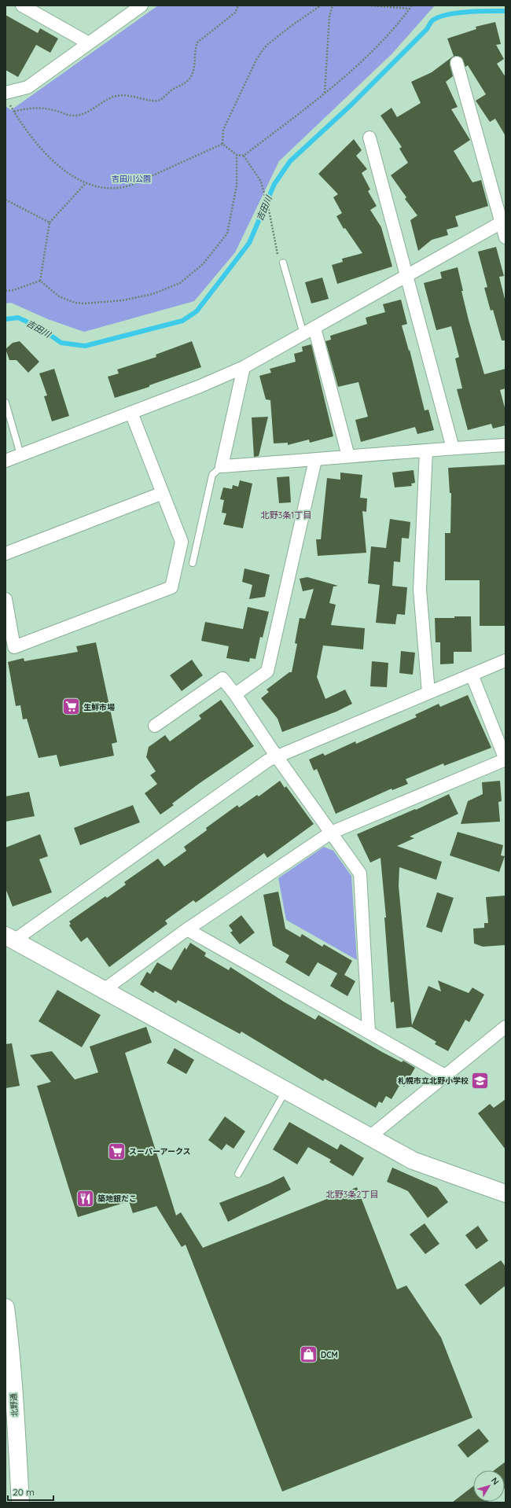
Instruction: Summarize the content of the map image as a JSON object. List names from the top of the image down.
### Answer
{
  "streets": {
    "street": ["北野通"]
  },
  "districts": ["北野3条1丁目", "北野3条2丁目"],
  "water": ["吉田川"],
  "parks": ["吉田川公園"],
  "places": {
    "supermarket": ["生鮮市場", "スーパーアークス"],
    "school or university": ["札幌市立北野小学校"],
    "restaurant": ["築地銀だこ"],
    "shop": ["DCM"]
  },
  "scale_bar": "20 m",
  "north": "top right"
}
